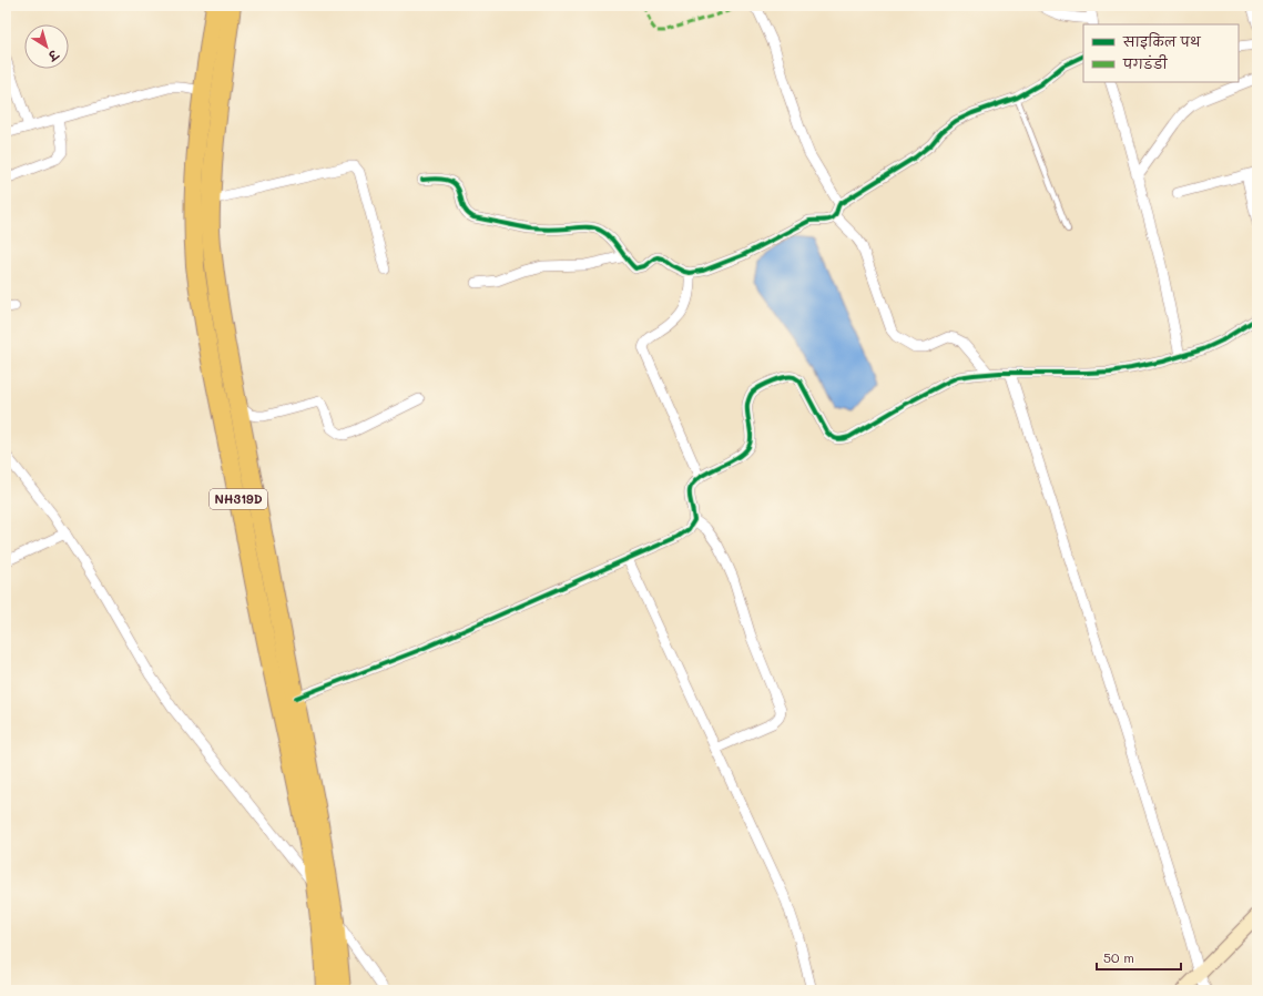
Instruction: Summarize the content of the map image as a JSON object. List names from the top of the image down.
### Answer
{
  "streets": {
    "highway": ["NH319D"]
  },
  "legend": ["साइकिल पथ", "पगडंडी"],
  "scale_bar": "50 m",
  "north": "bottom right"
}
